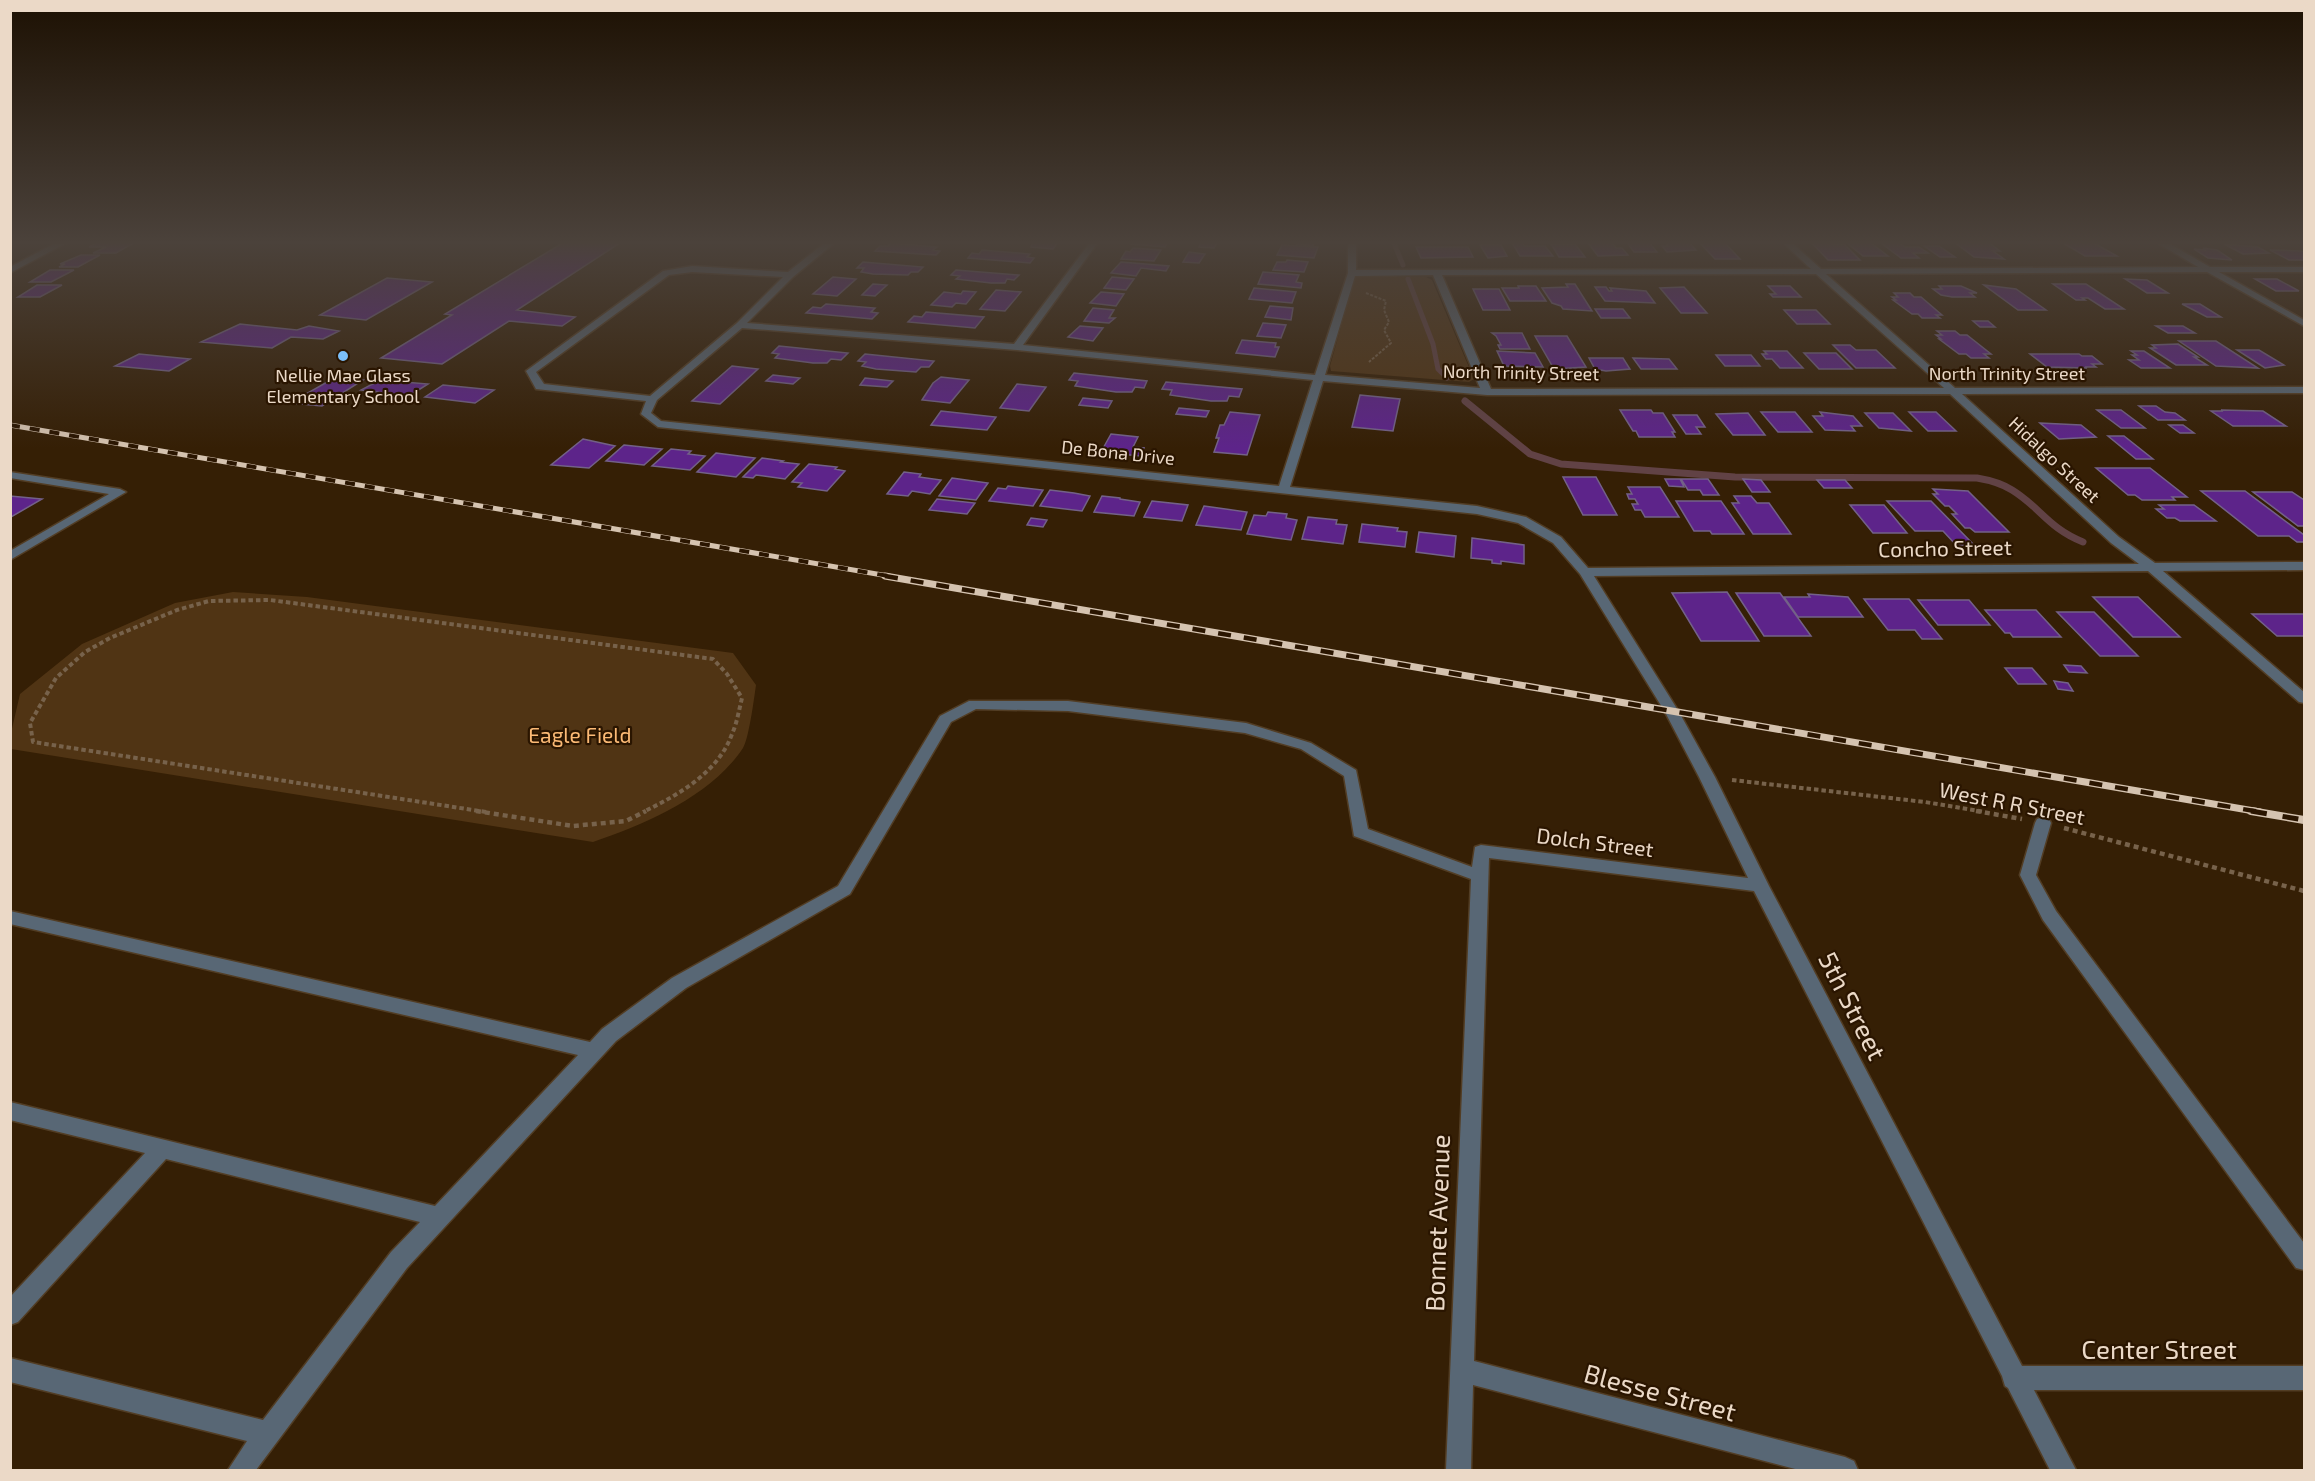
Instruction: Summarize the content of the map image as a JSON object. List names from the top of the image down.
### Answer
{
  "streets": {
    "street": [
      "North Trinity Street",
      "De Bona Drive",
      "Hidalgo Street",
      "Concho Street",
      "Dolch Street",
      "5th Street",
      "Bonnet Avenue",
      "Center Street",
      "Blesse Street"
    ],
    "path": ["West R R Street"]
  },
  "crossings": [
    ["North Trinity Street", "Hidalgo Street"],
    ["De Bona Drive", "Concho Street"],
    ["De Bona Drive", "5th Street"],
    ["Hidalgo Street", "Concho Street"],
    ["Concho Street", "5th Street"],
    ["West R R Street", "5th Street"],
    ["Dolch Street", "5th Street"],
    ["Dolch Street", "Bonnet Avenue"],
    ["5th Street", "Center Street"],
    ["Bonnet Avenue", "Blesse Street"]
  ],
  "parks": ["Eagle Field"],
  "places": ["Nellie Mae Glass Elementary School"]
}
